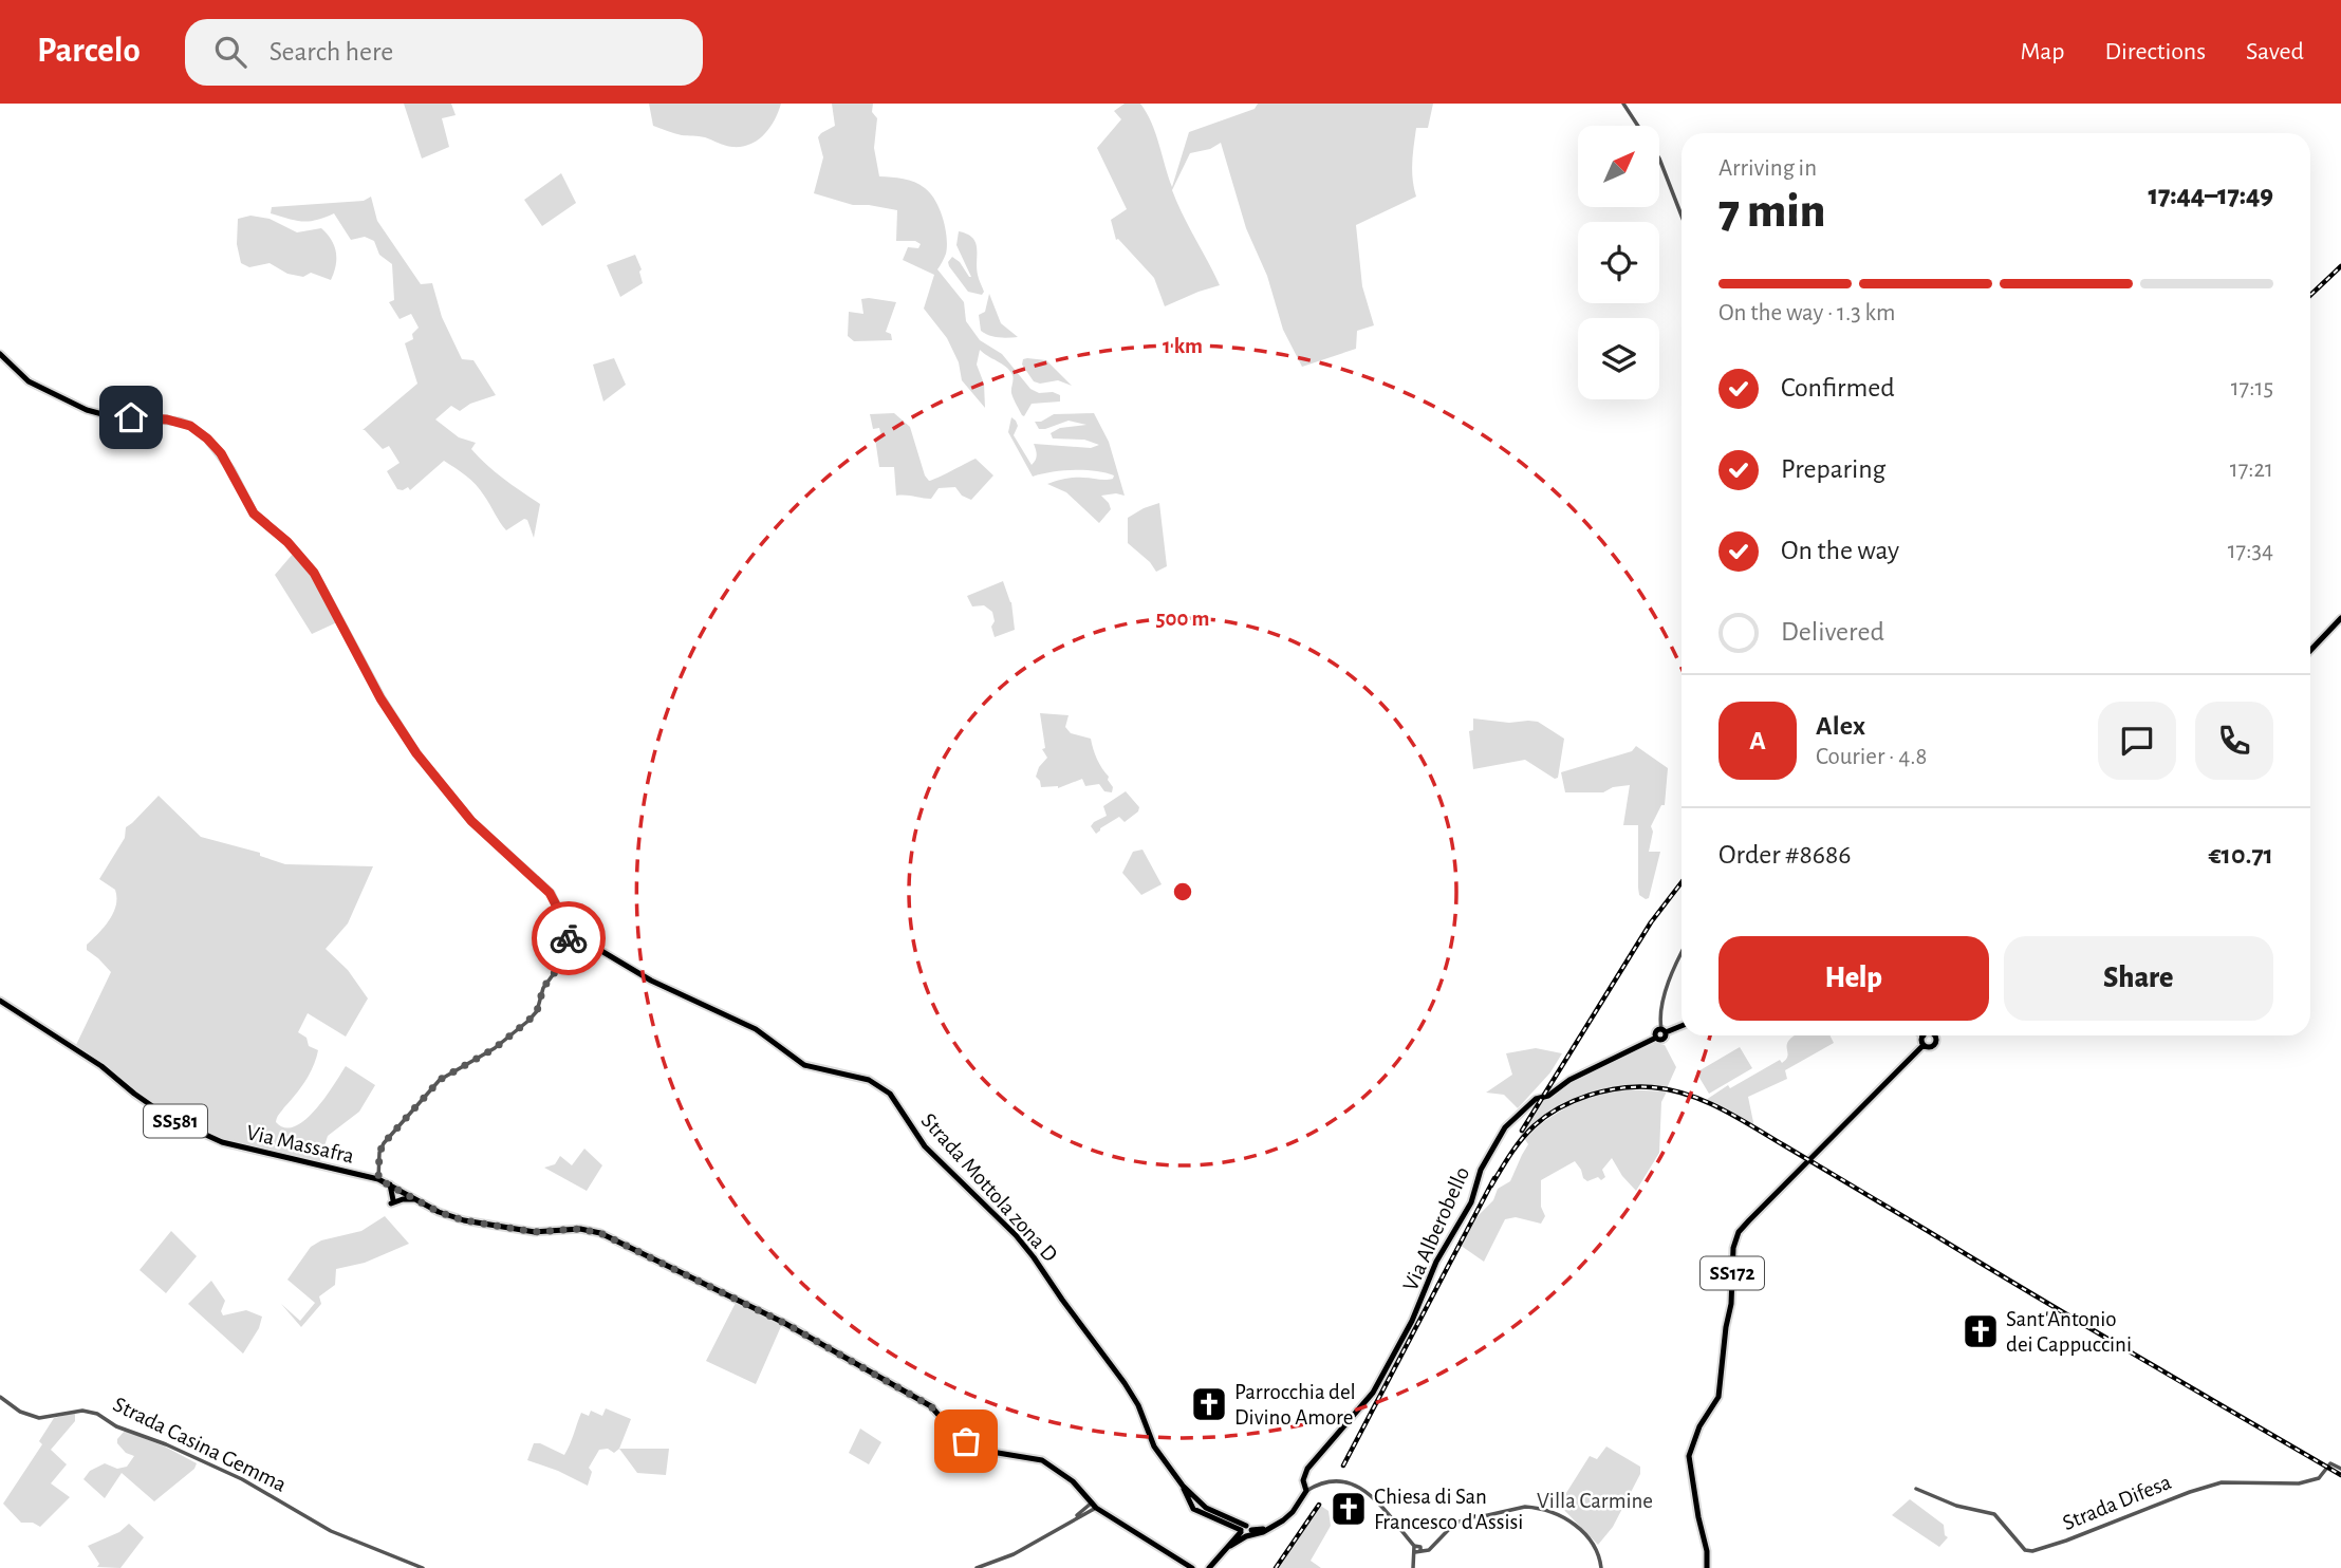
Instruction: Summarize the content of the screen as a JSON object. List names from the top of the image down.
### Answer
{
  "streets": {
    "main road": [
      "SS581",
      "Via Massafra",
      "Strada Mottola zona D",
      "Via Alberobello",
      "SS172"
    ],
    "street": ["Strada Casina Gemma", "Strada Difesa"]
  },
  "parks": ["Villa Carmine"],
  "places": {
    "church": ["Sant'Antonio dei Cappuccini", "Parrocchia del Divino Amore", "Chiesa di San Francesco d'Assisi"]
  },
  "north": "top right",
  "page": {
    "header": "Parcelo",
    "search": "Search here",
    "nav": ["Map", "Directions", "Saved"],
    "heading": ["7 min", "Arriving in", "17:44–17:49"],
    "panel": [
      "Alex",
      "Courier · 4.8",
      "Order #8686",
      "€10.71"
    ],
    "bar": "On the way · 1.3 km",
    "list": [
      ["Confirmed", "17:15"],
      ["Preparing", "17:21"],
      ["On the way", "17:34"],
      "Delivered"
    ],
    "round": "A",
    "buttons": ["Help", "Share"]
  },
  "rings": ["1 km", "500 m"]
}
